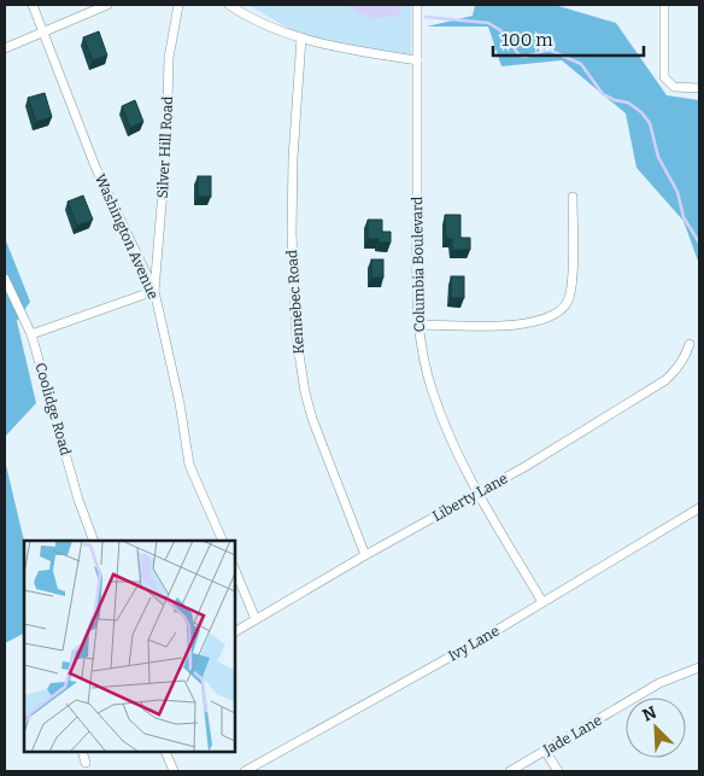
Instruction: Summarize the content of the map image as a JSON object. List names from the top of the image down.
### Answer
{
  "streets": {
    "street": [
      "Silver Hill Road",
      "Washington Avenue",
      "Columbia Boulevard",
      "Kennebec Road",
      "Coolidge Road",
      "Liberty Lane",
      "Ivy Lane",
      "Jade Lane"
    ]
  },
  "crossings": [
    ["Silver Hill Road", "Washington Avenue"],
    ["Columbia Boulevard", "Liberty Lane"],
    ["Columbia Boulevard", "Ivy Lane"],
    ["Kennebec Road", "Liberty Lane"]
  ],
  "scale_bar": "100 m",
  "north": "top left"
}
